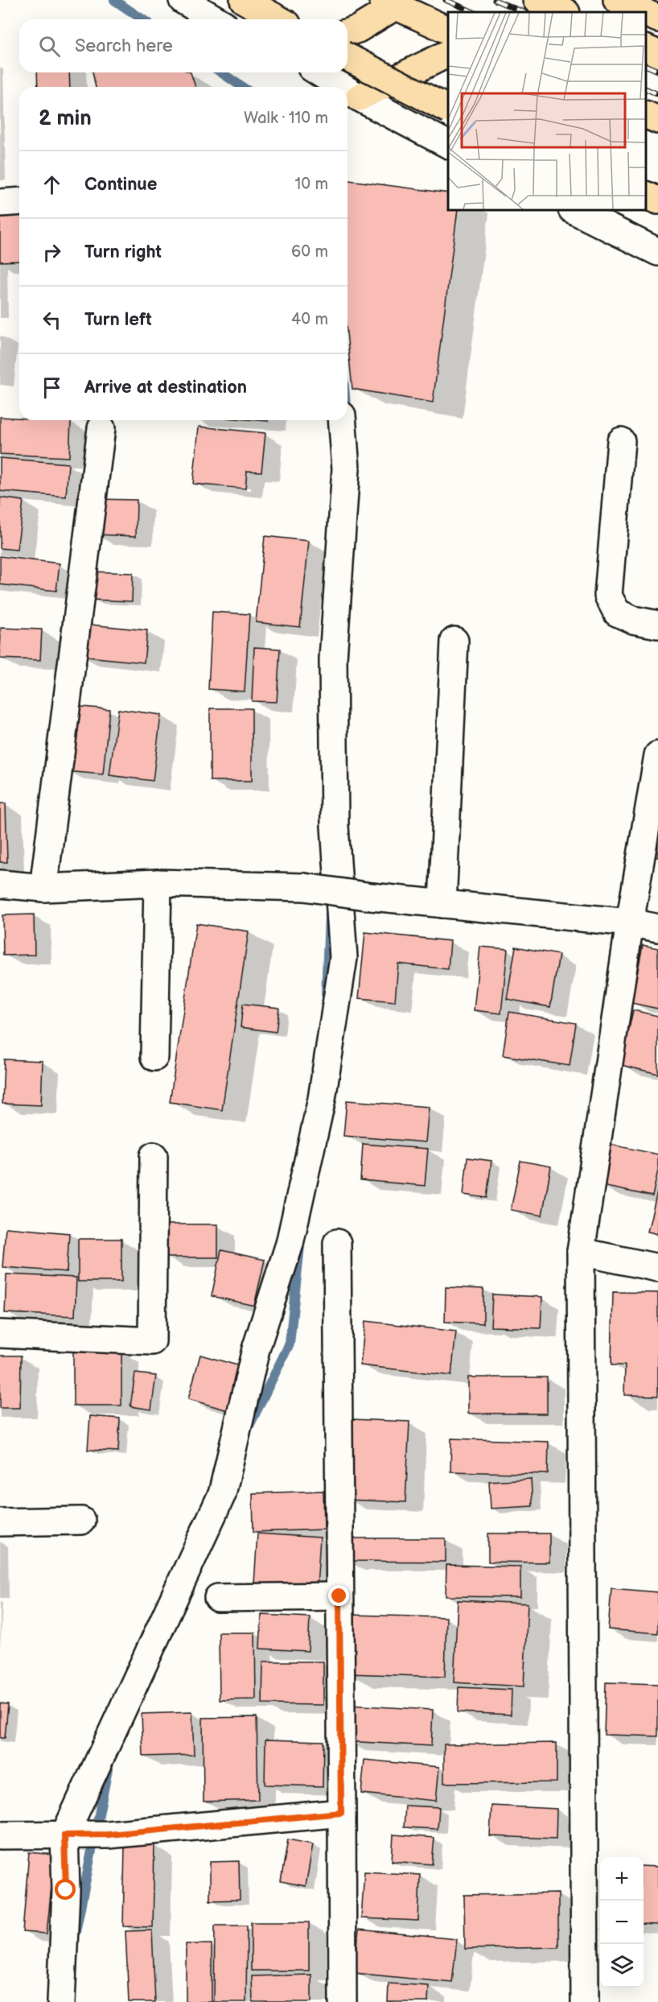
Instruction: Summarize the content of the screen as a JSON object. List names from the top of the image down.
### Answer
{
  "page": {
    "search": "Search here",
    "heading": ["2 min", "Walk · 110 m"],
    "list": [
      ["Continue", "10 m"],
      ["Turn right", "60 m"],
      ["Turn left", "40 m"],
      "Arrive at destination"
    ],
    "map_buttons": ["+", "−"]
  }
}
